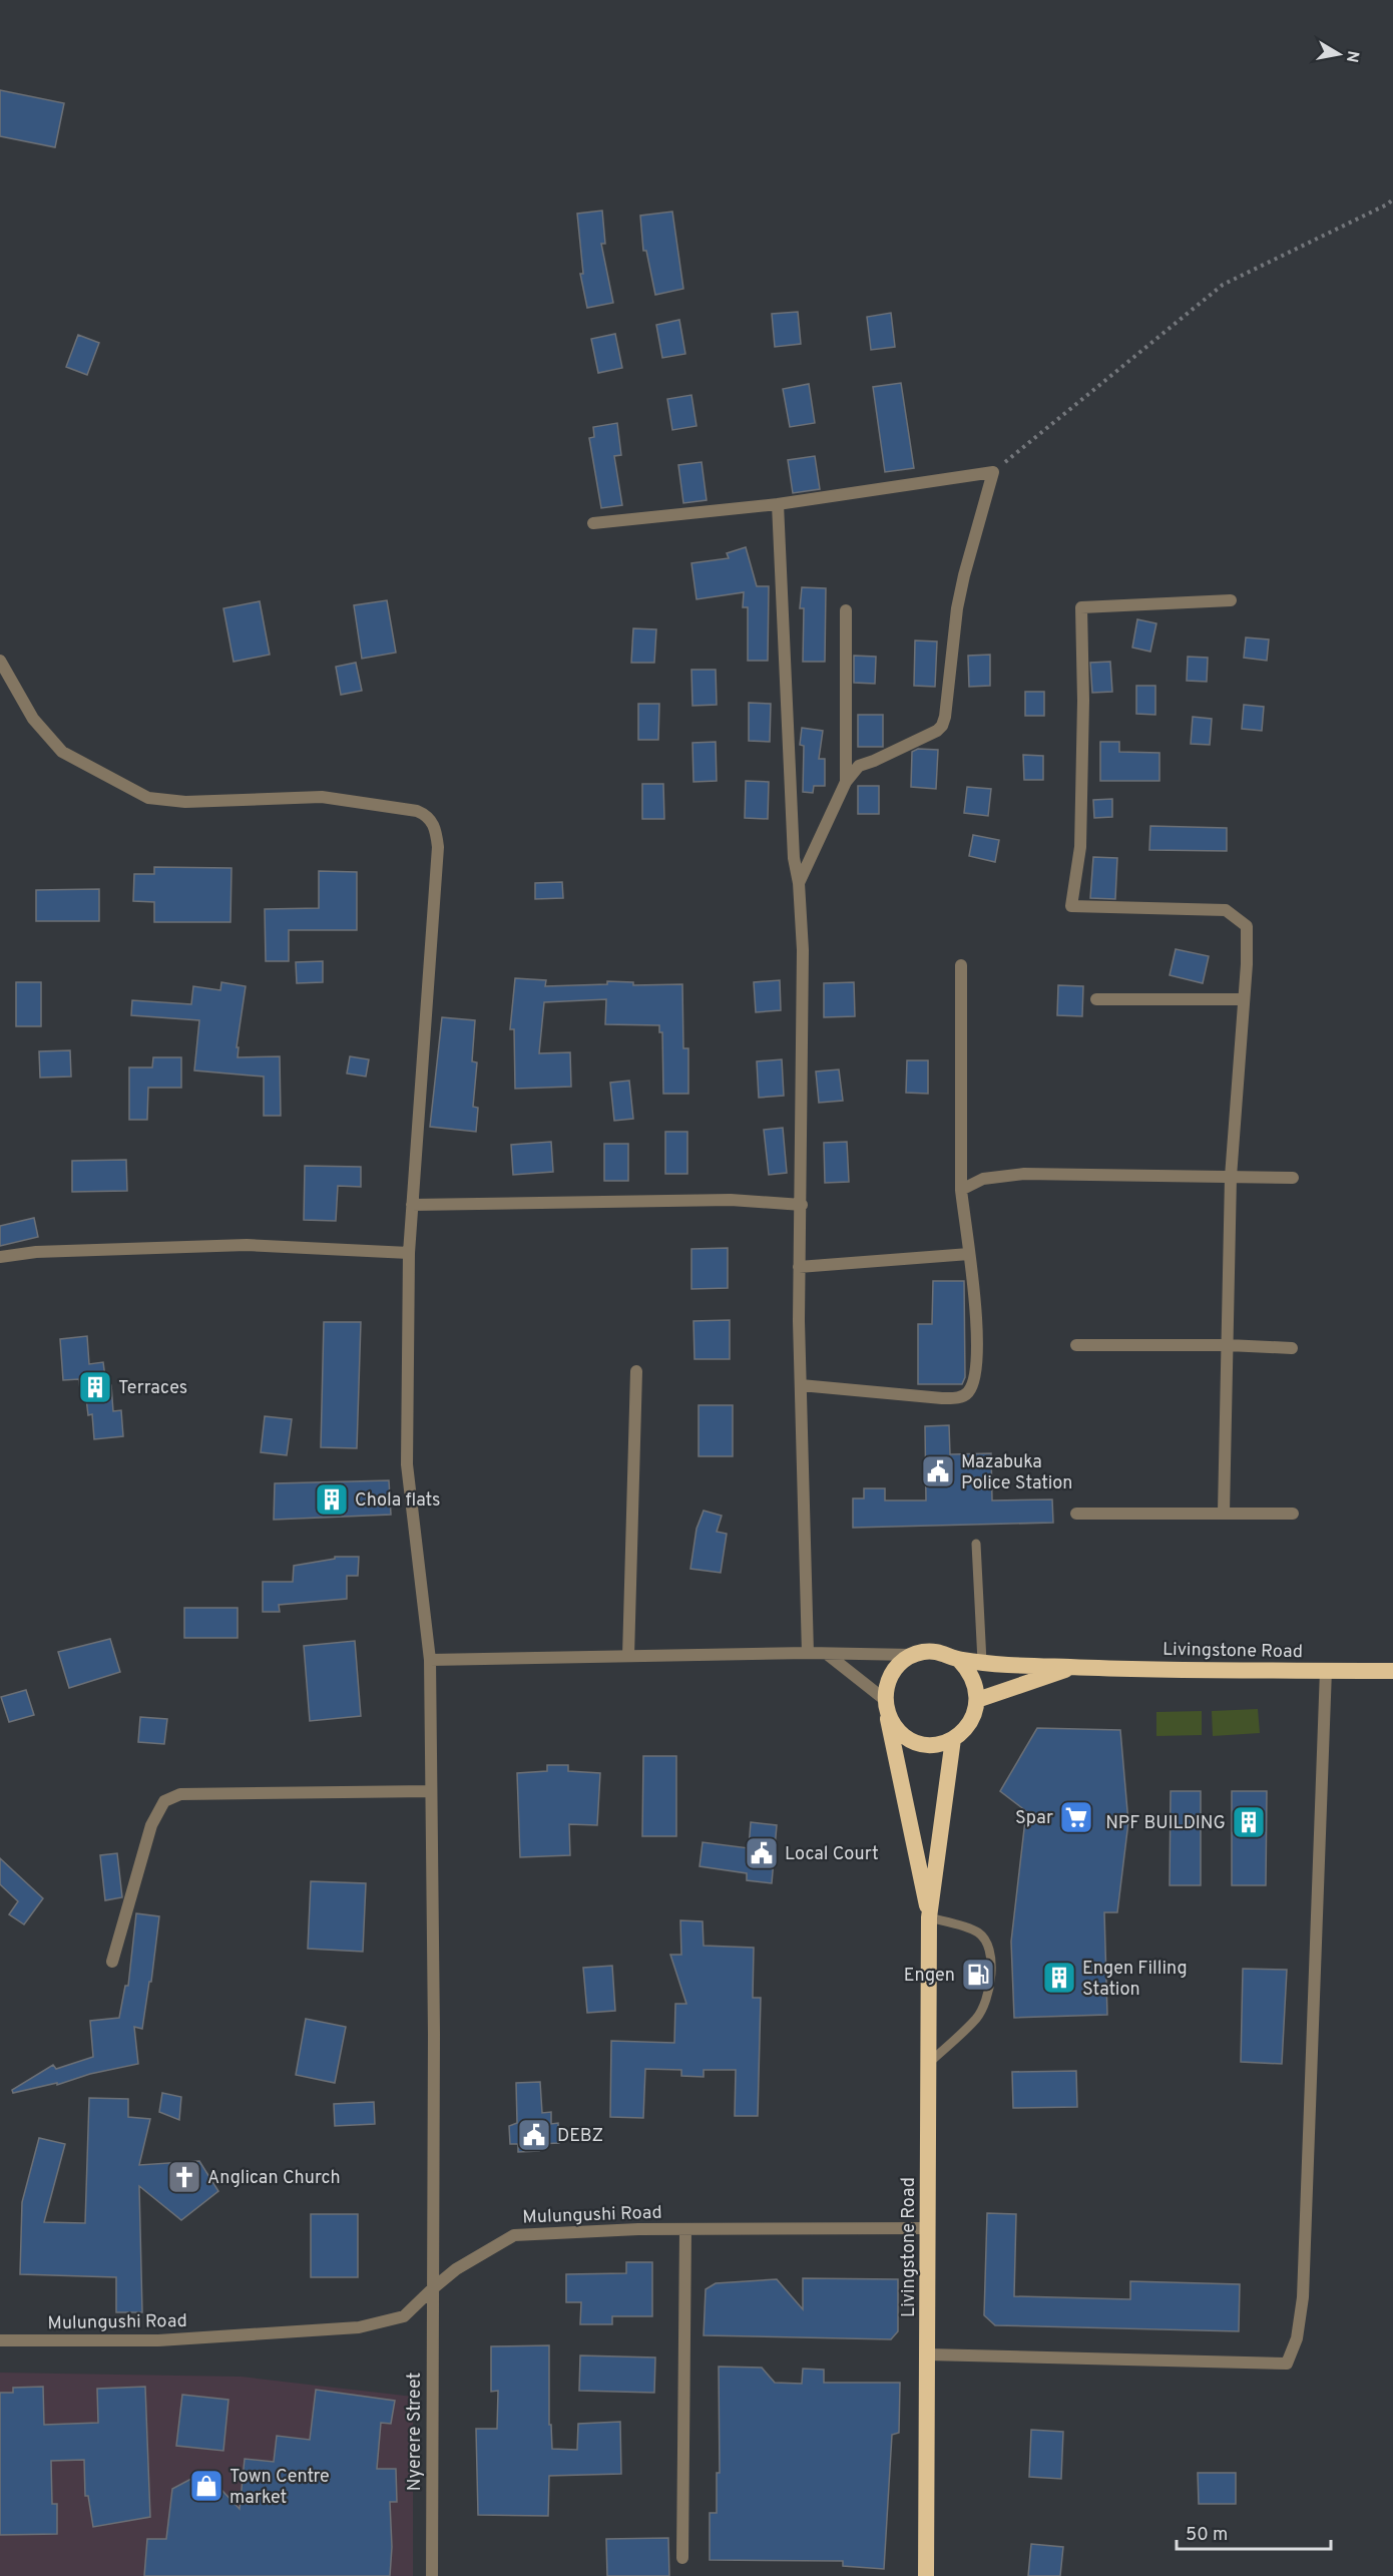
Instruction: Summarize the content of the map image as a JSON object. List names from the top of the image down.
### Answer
{
  "streets": {
    "highway": ["Livingstone Road"],
    "street": ["Mulungushi Road", "Nyerere Street"]
  },
  "crossings": [
    ["Livingstone Road", "Mulungushi Road"],
    ["Mulungushi Road", "Nyerere Street"]
  ],
  "places": {
    "building": [
      "Terraces",
      "Chola flats",
      "NPF BUILDING",
      "Engen Filling Station"
    ],
    "public building": ["Mazabuka Police Station", "Local Court", "DEBZ"],
    "supermarket": ["Spar"],
    "fuel station": ["Engen"],
    "church": ["Anglican Church"],
    "shop": ["Town Centre market"]
  },
  "scale_bar": "50 m",
  "north": "right"
}
